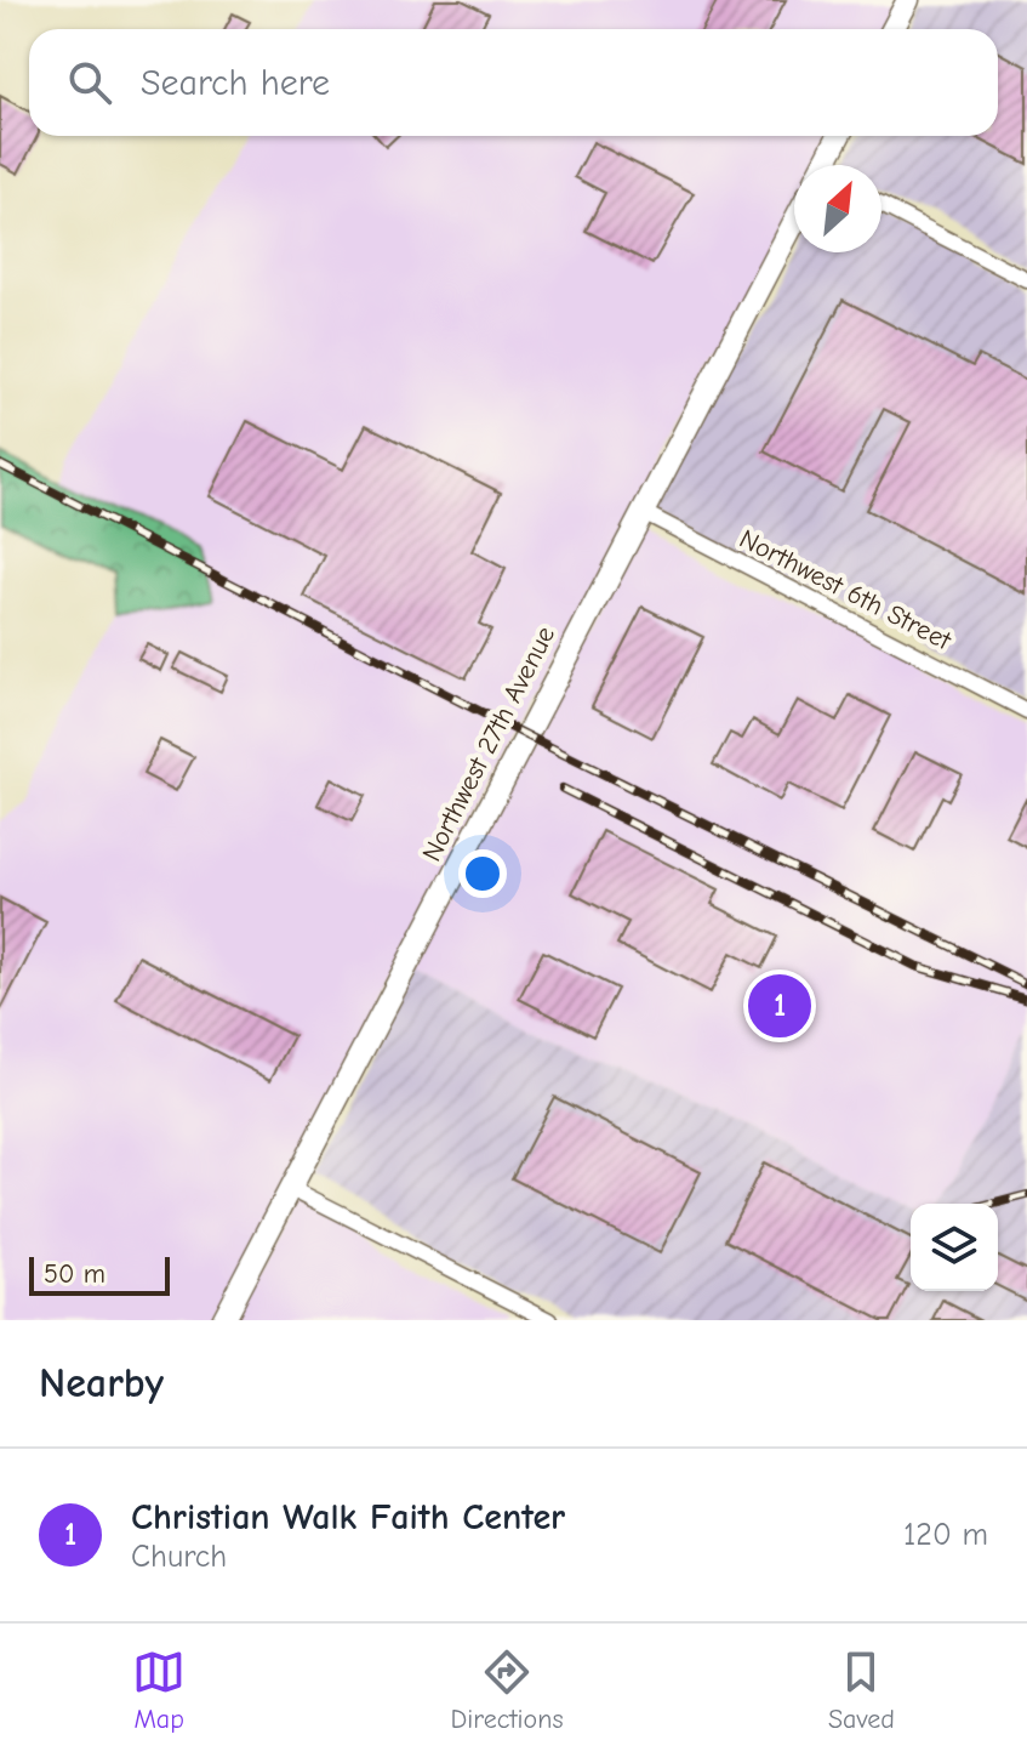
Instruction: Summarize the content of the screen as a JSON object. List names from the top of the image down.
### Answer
{
  "streets": {
    "main road": ["Northwest 27th Avenue"],
    "street": ["Northwest 6th Street"]
  },
  "crossings": [
    ["Northwest 6th Street", "Northwest 27th Avenue"]
  ],
  "scale_bar": "50 m",
  "north": "top right",
  "page": {
    "search": "Search here",
    "pins": "1",
    "scale": "50 m",
    "heading": "Nearby",
    "list": [
      {
        "mark": "1",
        "name": "Christian Walk Faith Center",
        "note": "Church",
        "value": "120 m"
      }
    ],
    "nav": ["Map", "Directions", "Saved"]
  }
}
